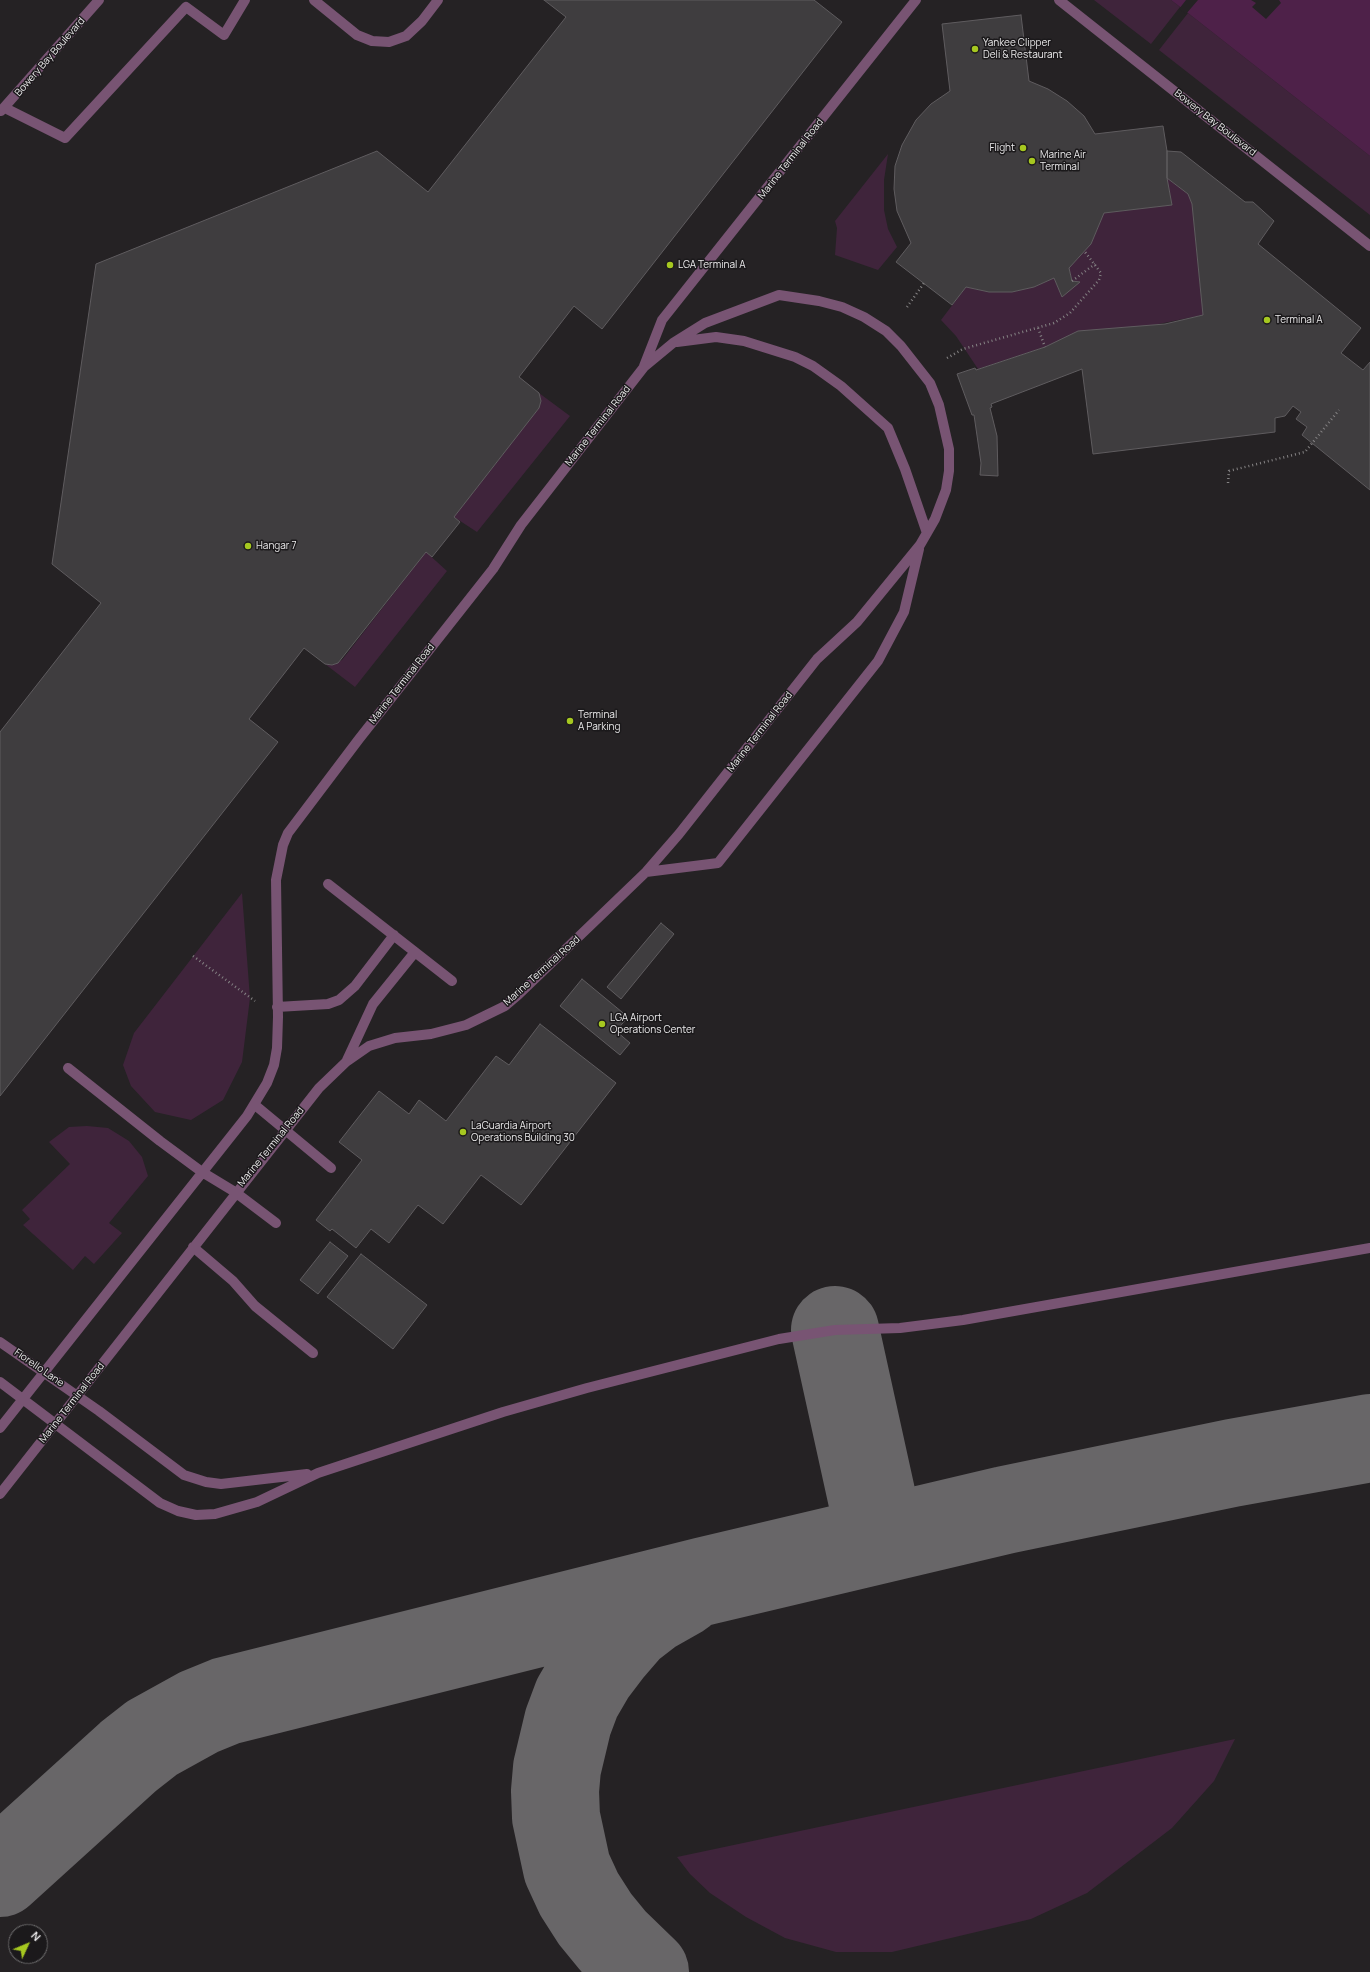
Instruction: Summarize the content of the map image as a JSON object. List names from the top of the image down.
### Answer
{
  "streets": {
    "street": ["Bowery Bay Boulevard", "Marine Terminal Road", "Fiorello Lane"]
  },
  "crossings": [
    ["Marine Terminal Road", "Fiorello Lane"]
  ],
  "places": [
    "Yankee Clipper Deli & Restaurant",
    "Flight",
    "Marine Air Terminal",
    "LGA Terminal A",
    "Terminal A",
    "Hangar 7",
    "Terminal A Parking",
    "LGA Airport Operations Center",
    "LaGuardia Airport Operations Building 30"
  ],
  "north": "top right"
}
